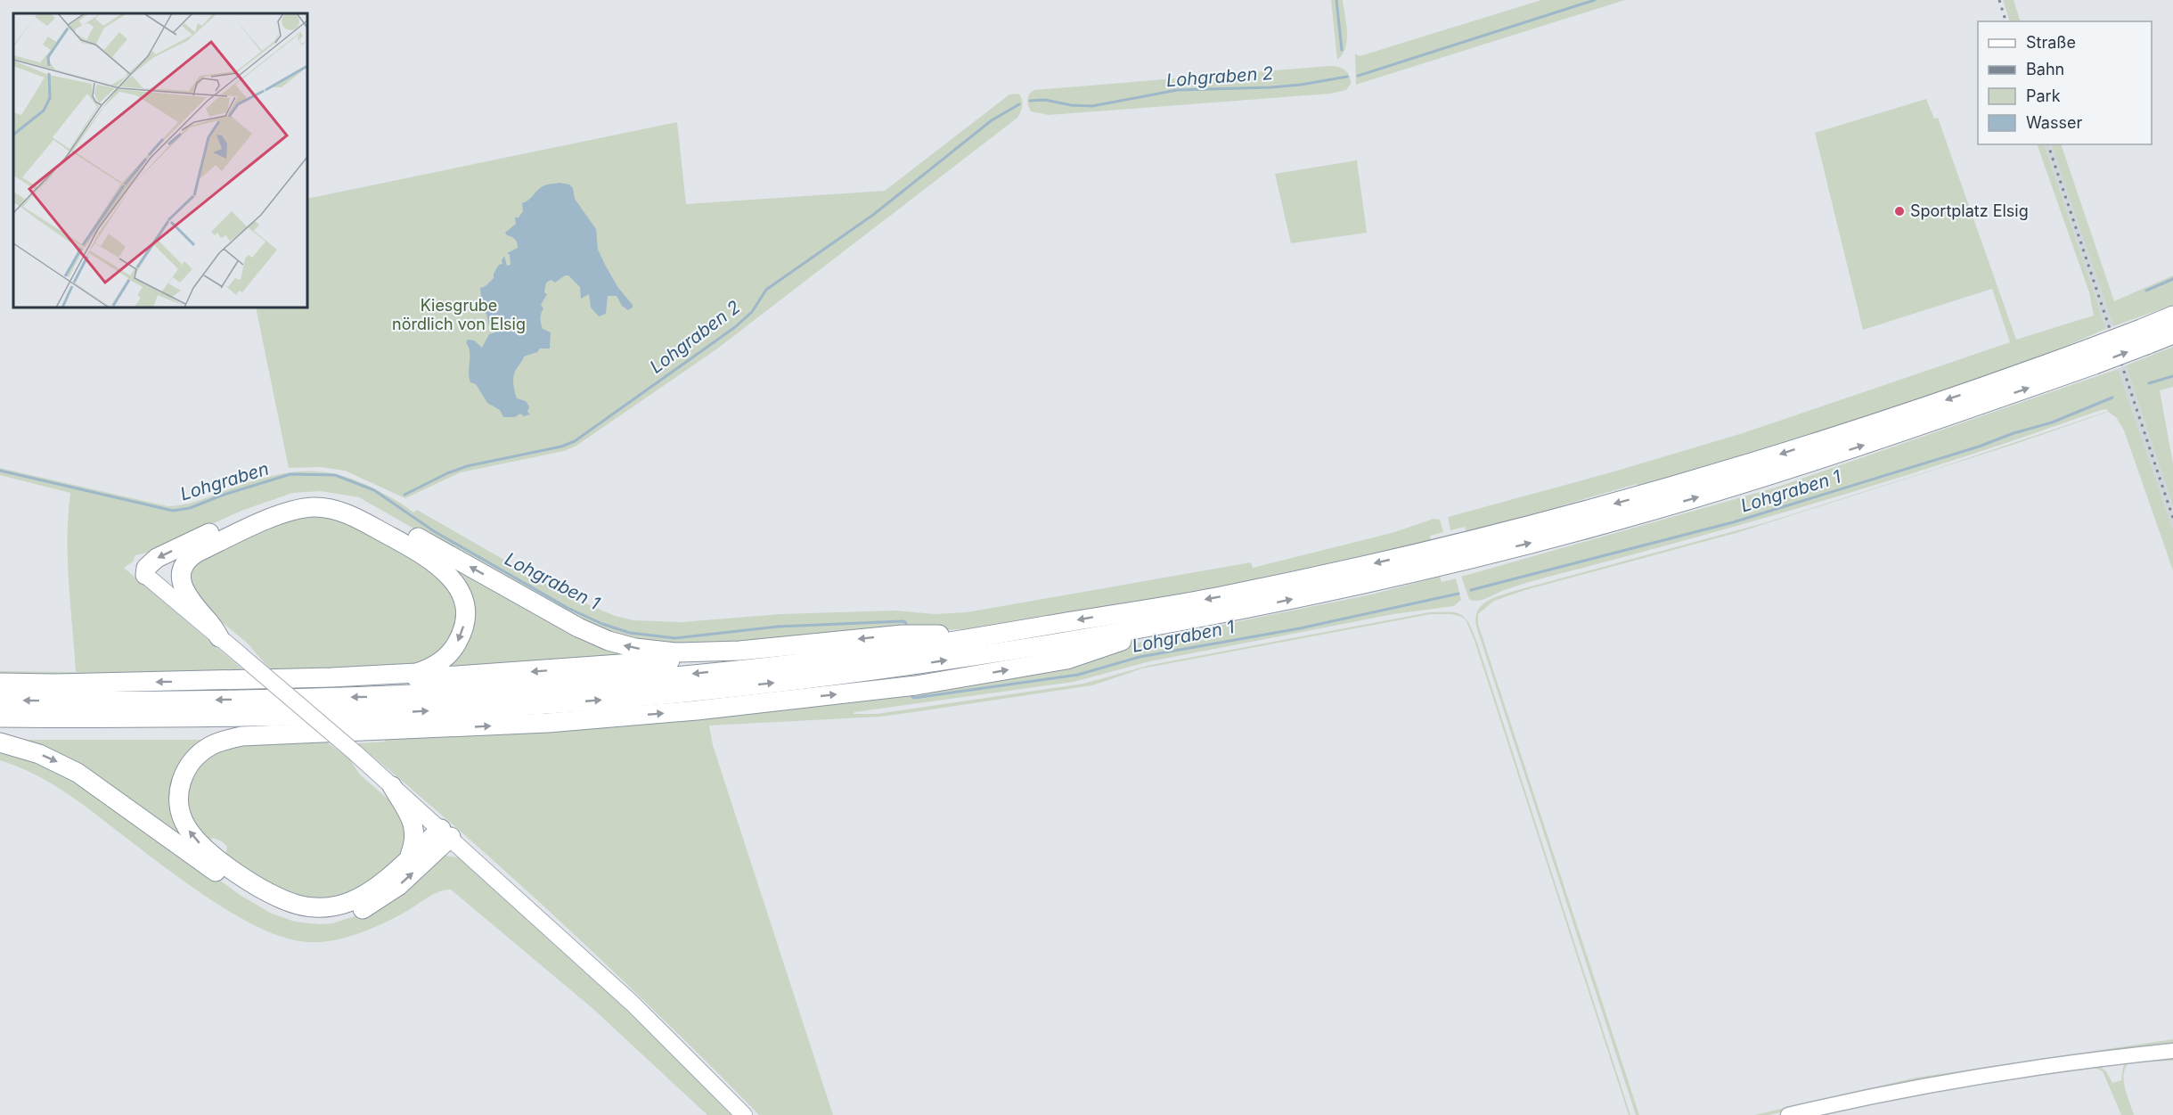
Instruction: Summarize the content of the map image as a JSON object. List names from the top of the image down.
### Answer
{
  "water": ["Lohgraben 2", "Lohgraben", "Lohgraben 1"],
  "parks": ["Kiesgrube nördlich von Elsig"],
  "places": ["Sportplatz Elsig"],
  "legend": [
    "Straße",
    "Bahn",
    "Park",
    "Wasser"
  ]
}
